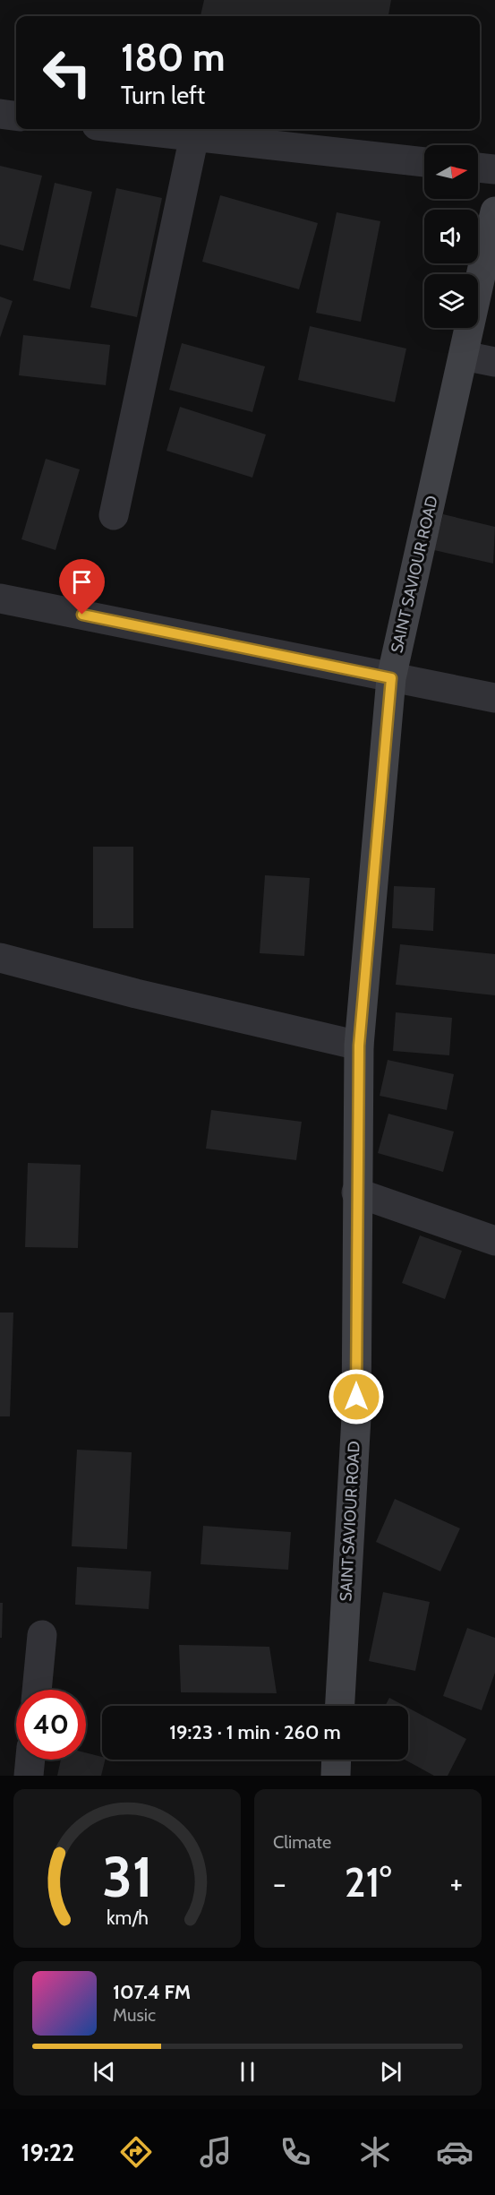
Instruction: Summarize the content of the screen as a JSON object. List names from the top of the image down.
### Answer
{
  "streets": {
    "street": ["SAINT SAVIOUR ROAD"]
  },
  "north": "right",
  "page": {
    "turn": ["180 m", "Turn left"],
    "limit": "40",
    "trip": "19:23 · 1 min · 260 m",
    "tile": "Climate",
    "heat": ["−", "21°", "+"],
    "song": ["107.4 FM", "Music"],
    "tabs": "19:22",
    "gauge": ["31", "km/h"]
  }
}
